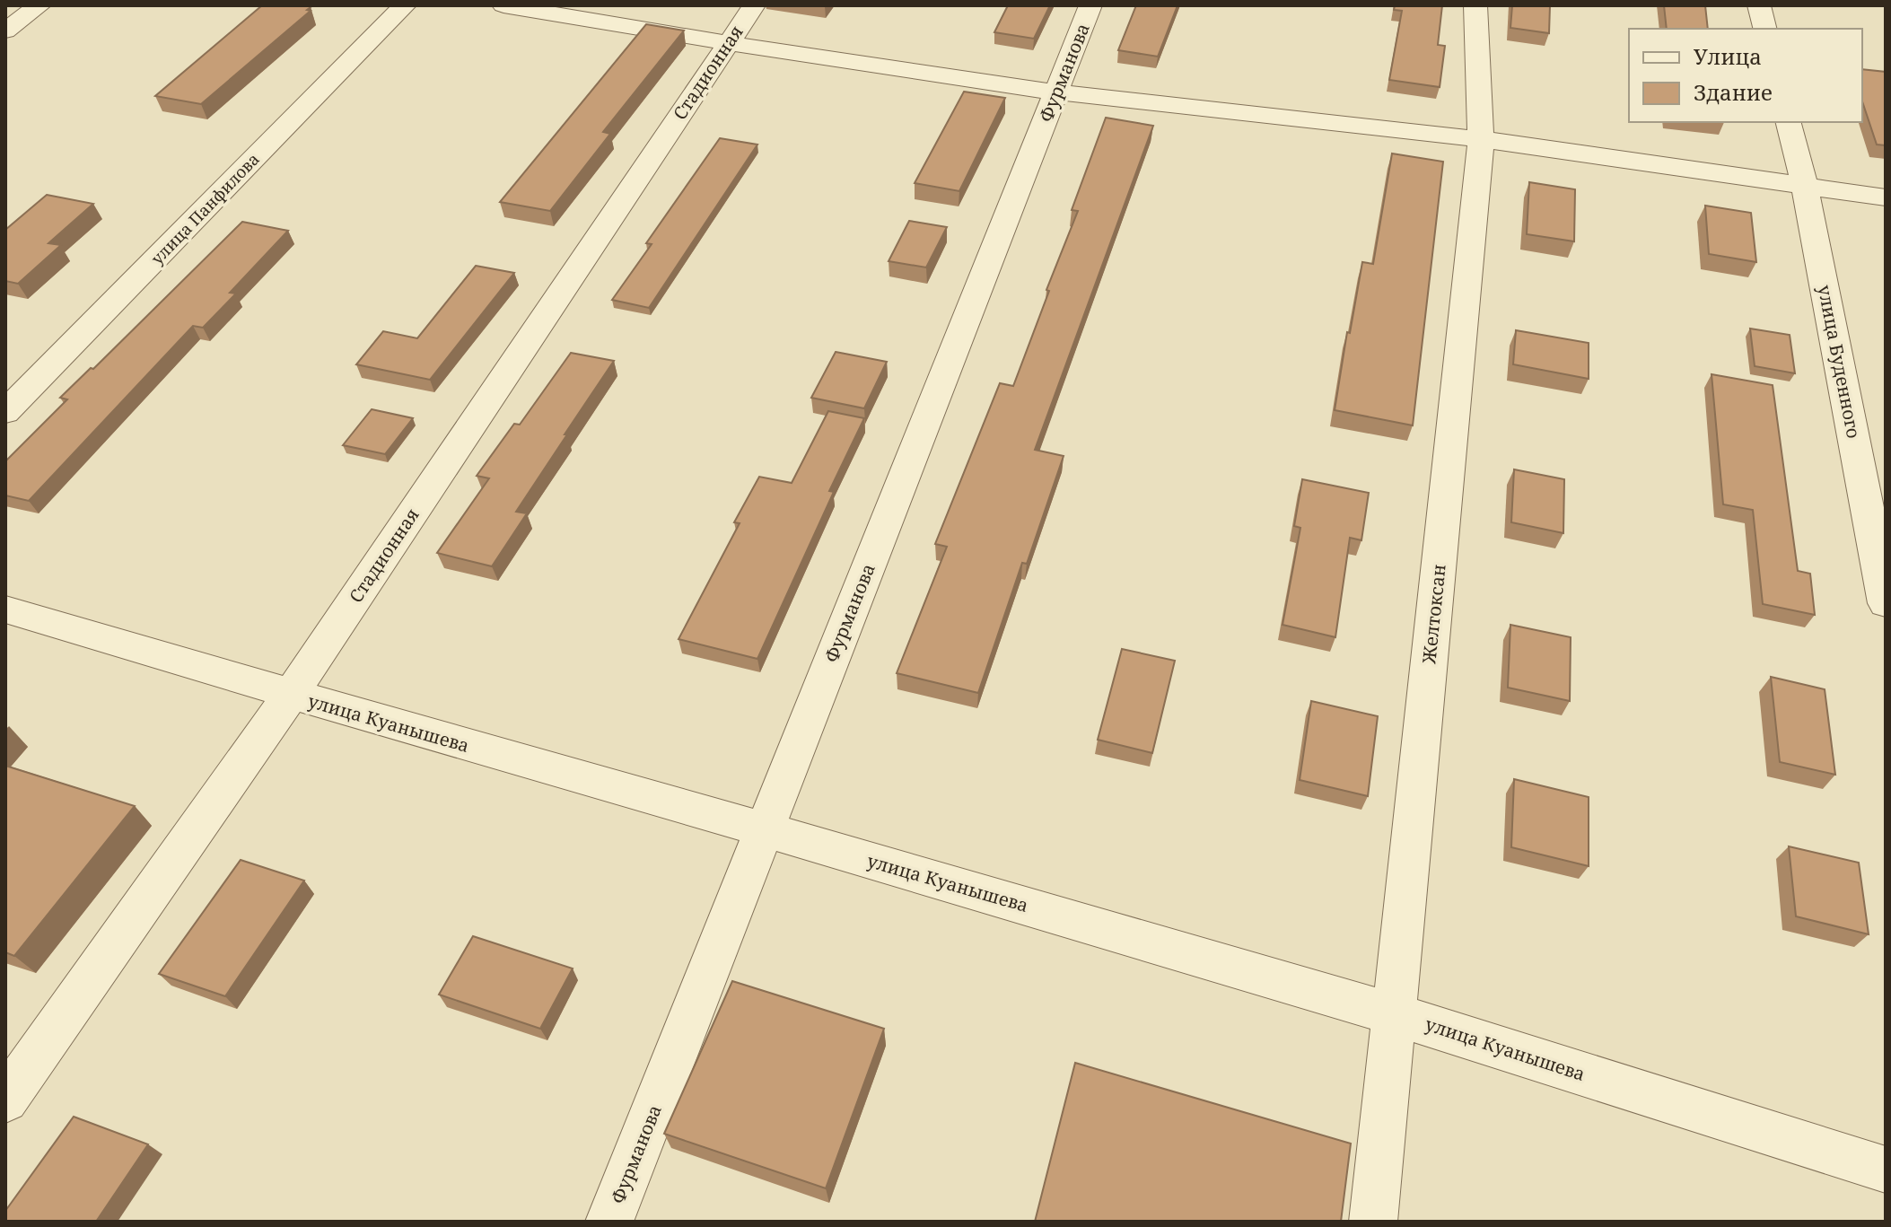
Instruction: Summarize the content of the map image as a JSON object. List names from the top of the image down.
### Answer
{
  "streets": {
    "street": [
      "Стадионная",
      "Фурманова",
      "улица Панфилова",
      "улица Буденного",
      "Желтоксан",
      "улица Куанышева"
    ]
  },
  "crossings": [
    ["Стадионная", "улица Куанышева"],
    ["Фурманова", "улица Куанышева"],
    ["Желтоксан", "улица Куанышева"]
  ],
  "legend": ["Улица", "Здание"]
}
